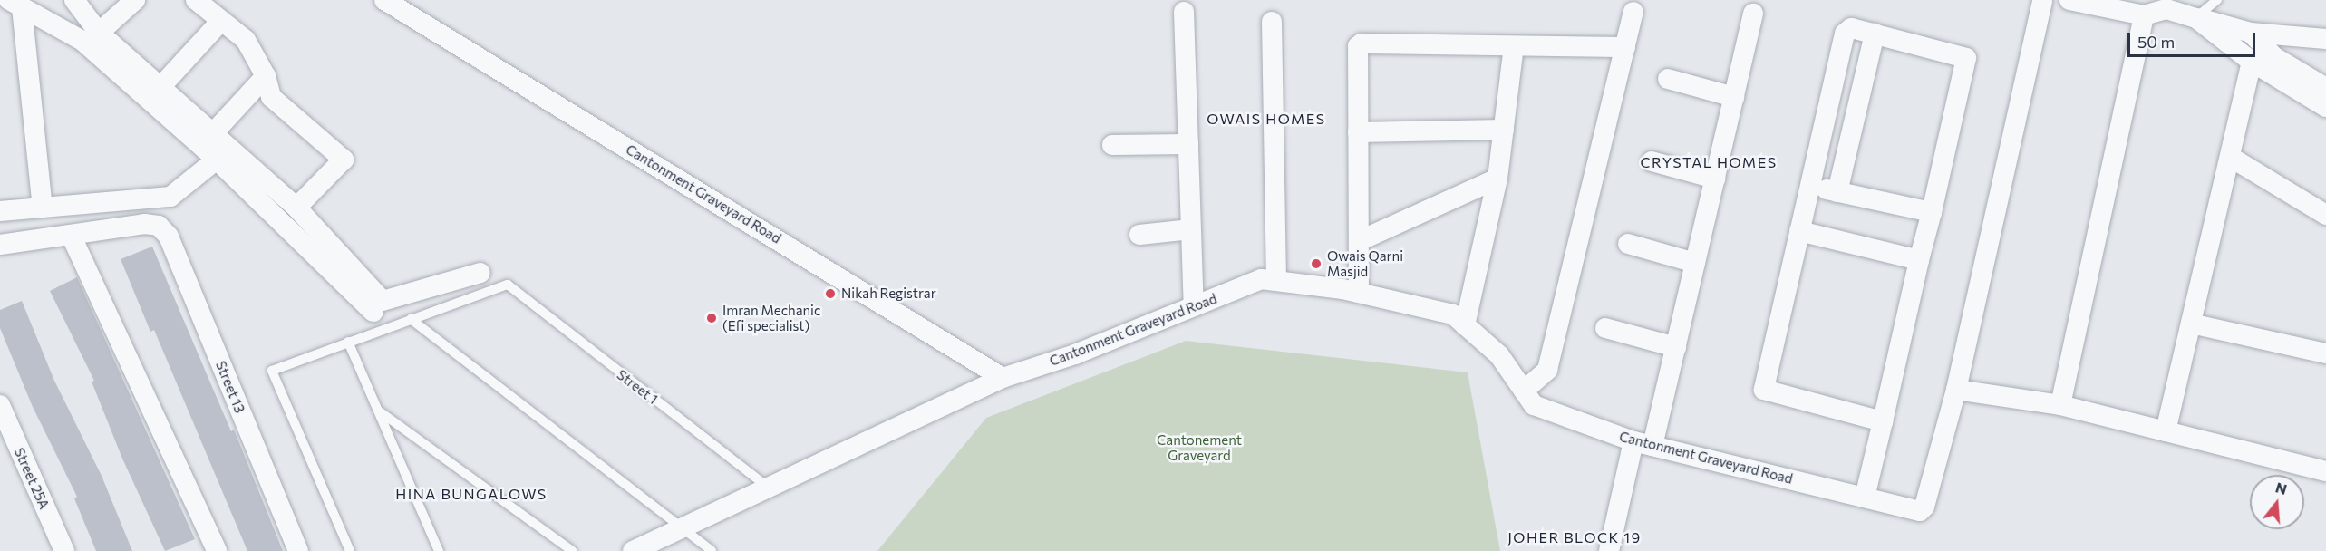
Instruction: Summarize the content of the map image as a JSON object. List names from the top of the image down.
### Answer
{
  "streets": {
    "street": ["Cantonment Graveyard Road", "Street 13", "Street 25A"],
    "lane": ["Street 1"]
  },
  "districts": [
    "OWAIS HOMES",
    "CRYSTAL HOMES",
    "HINA BUNGALOWS",
    "JOHER BLOCK 19"
  ],
  "parks": ["Cantonement Graveyard"],
  "places": ["Owais Qarni Masjid", "Nikah Registrar", "Imran Mechanic (Efi specialist)"],
  "scale_bar": "50 m",
  "north": "top"
}
